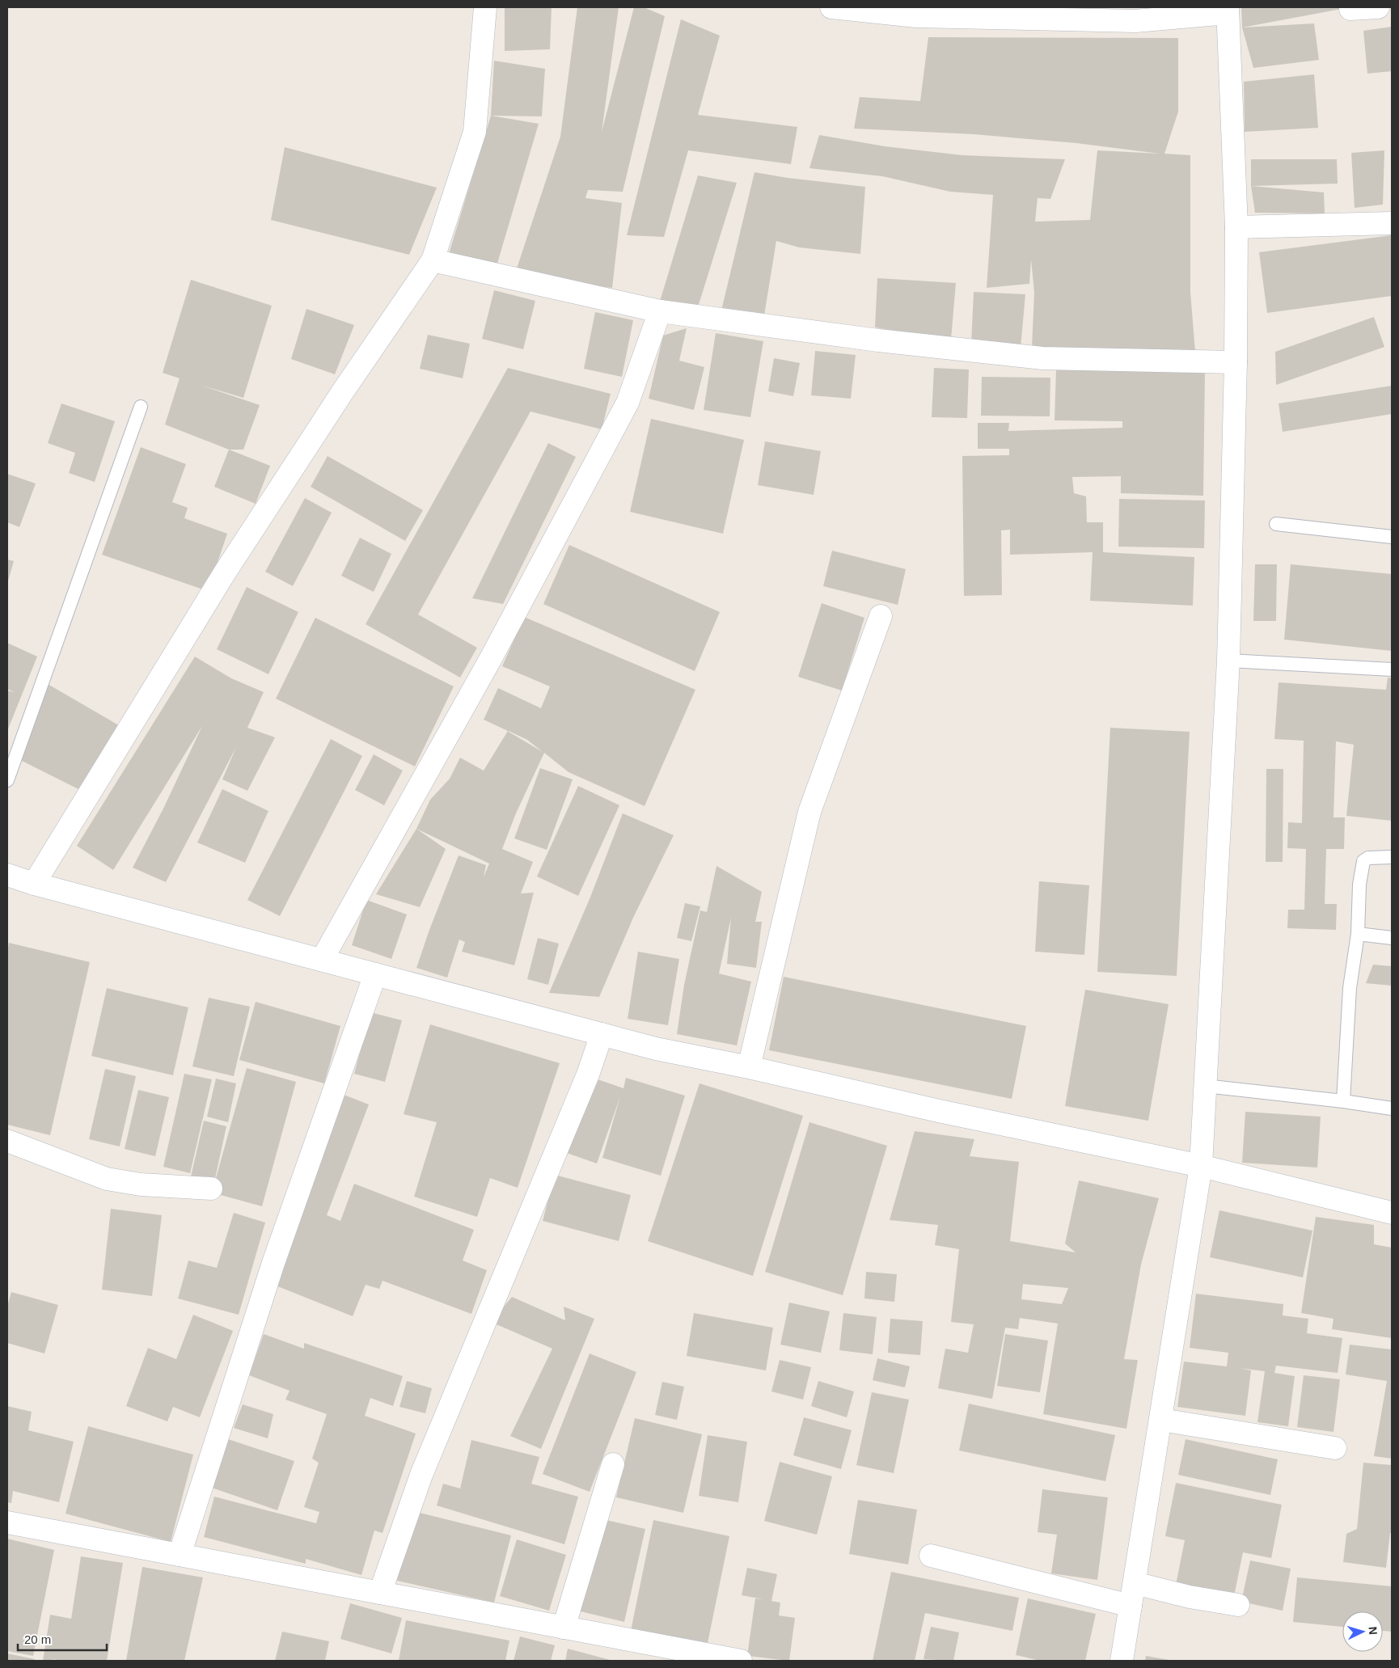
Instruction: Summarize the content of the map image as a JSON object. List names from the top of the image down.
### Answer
{
  "scale_bar": "20 m",
  "north": "right"
}
